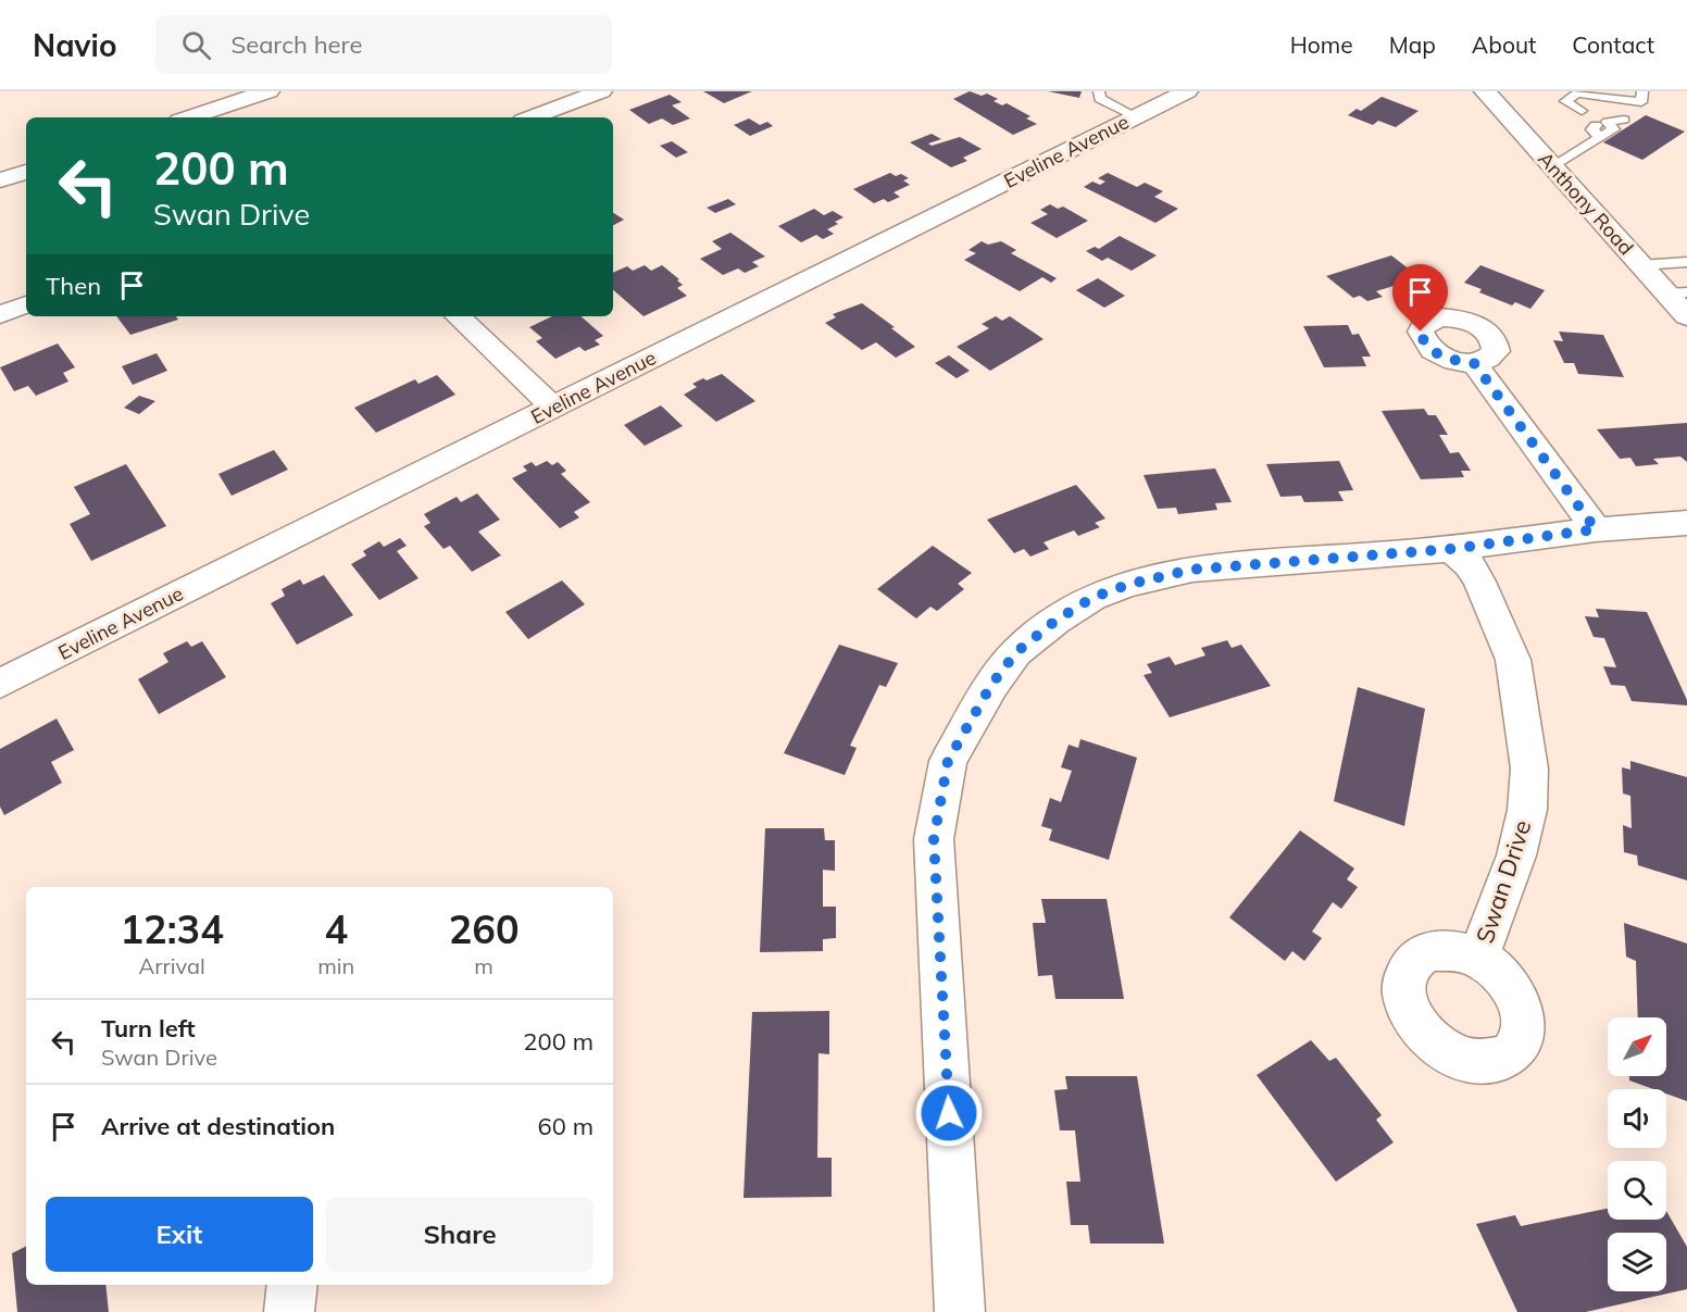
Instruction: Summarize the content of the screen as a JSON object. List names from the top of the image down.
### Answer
{
  "streets": {
    "street": ["Eveline Avenue", "Anthony Road", "Swan Drive"]
  },
  "north": "top right",
  "page": {
    "header": "Navio",
    "search": "Search here",
    "nav": [
      "Home",
      "Map",
      "About",
      "Contact"
    ],
    "turn": ["200 m", "Swan Drive"],
    "then": "Then",
    "eta": [
      "12:34",
      "Arrival",
      "4",
      "min",
      "260",
      "m"
    ],
    "list": [
      {
        "name": "Turn left",
        "note": "Swan Drive",
        "value": "200 m"
      },
      {
        "name": "Arrive at destination",
        "value": "60 m"
      }
    ],
    "buttons": ["Exit", "Share"]
  }
}
